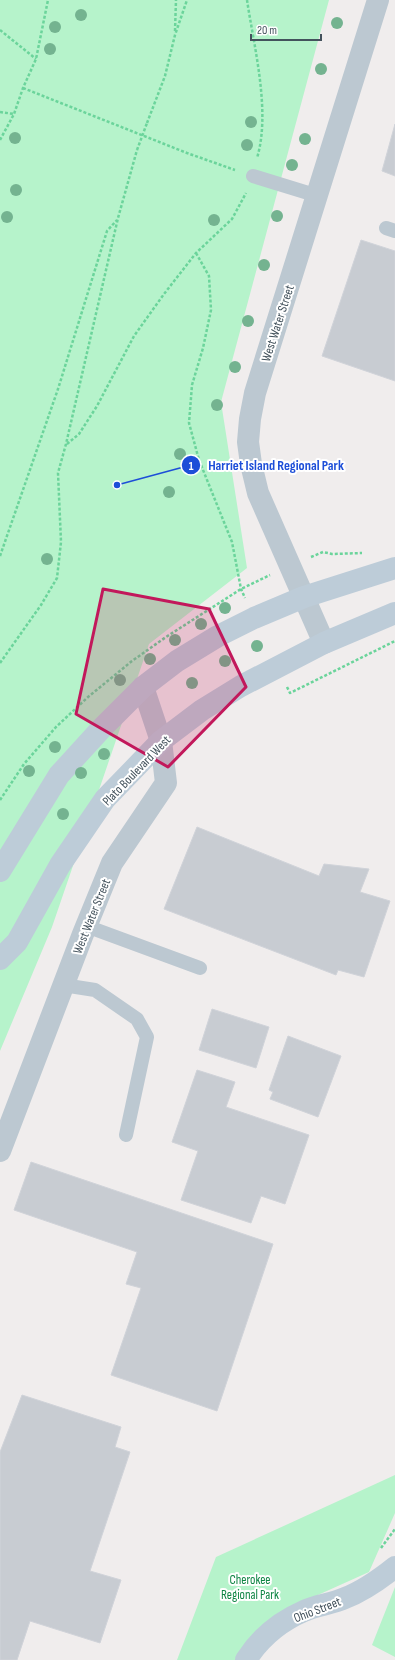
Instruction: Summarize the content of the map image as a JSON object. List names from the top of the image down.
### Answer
{
  "streets": {
    "street": ["West Water Street", "Plato Boulevard West", "Ohio Street"]
  },
  "crossings": [
    ["West Water Street", "Plato Boulevard West"]
  ],
  "parks": ["Cherokee Regional Park"],
  "places": ["Harriet Island Regional Park"],
  "scale_bar": "20 m"
}
